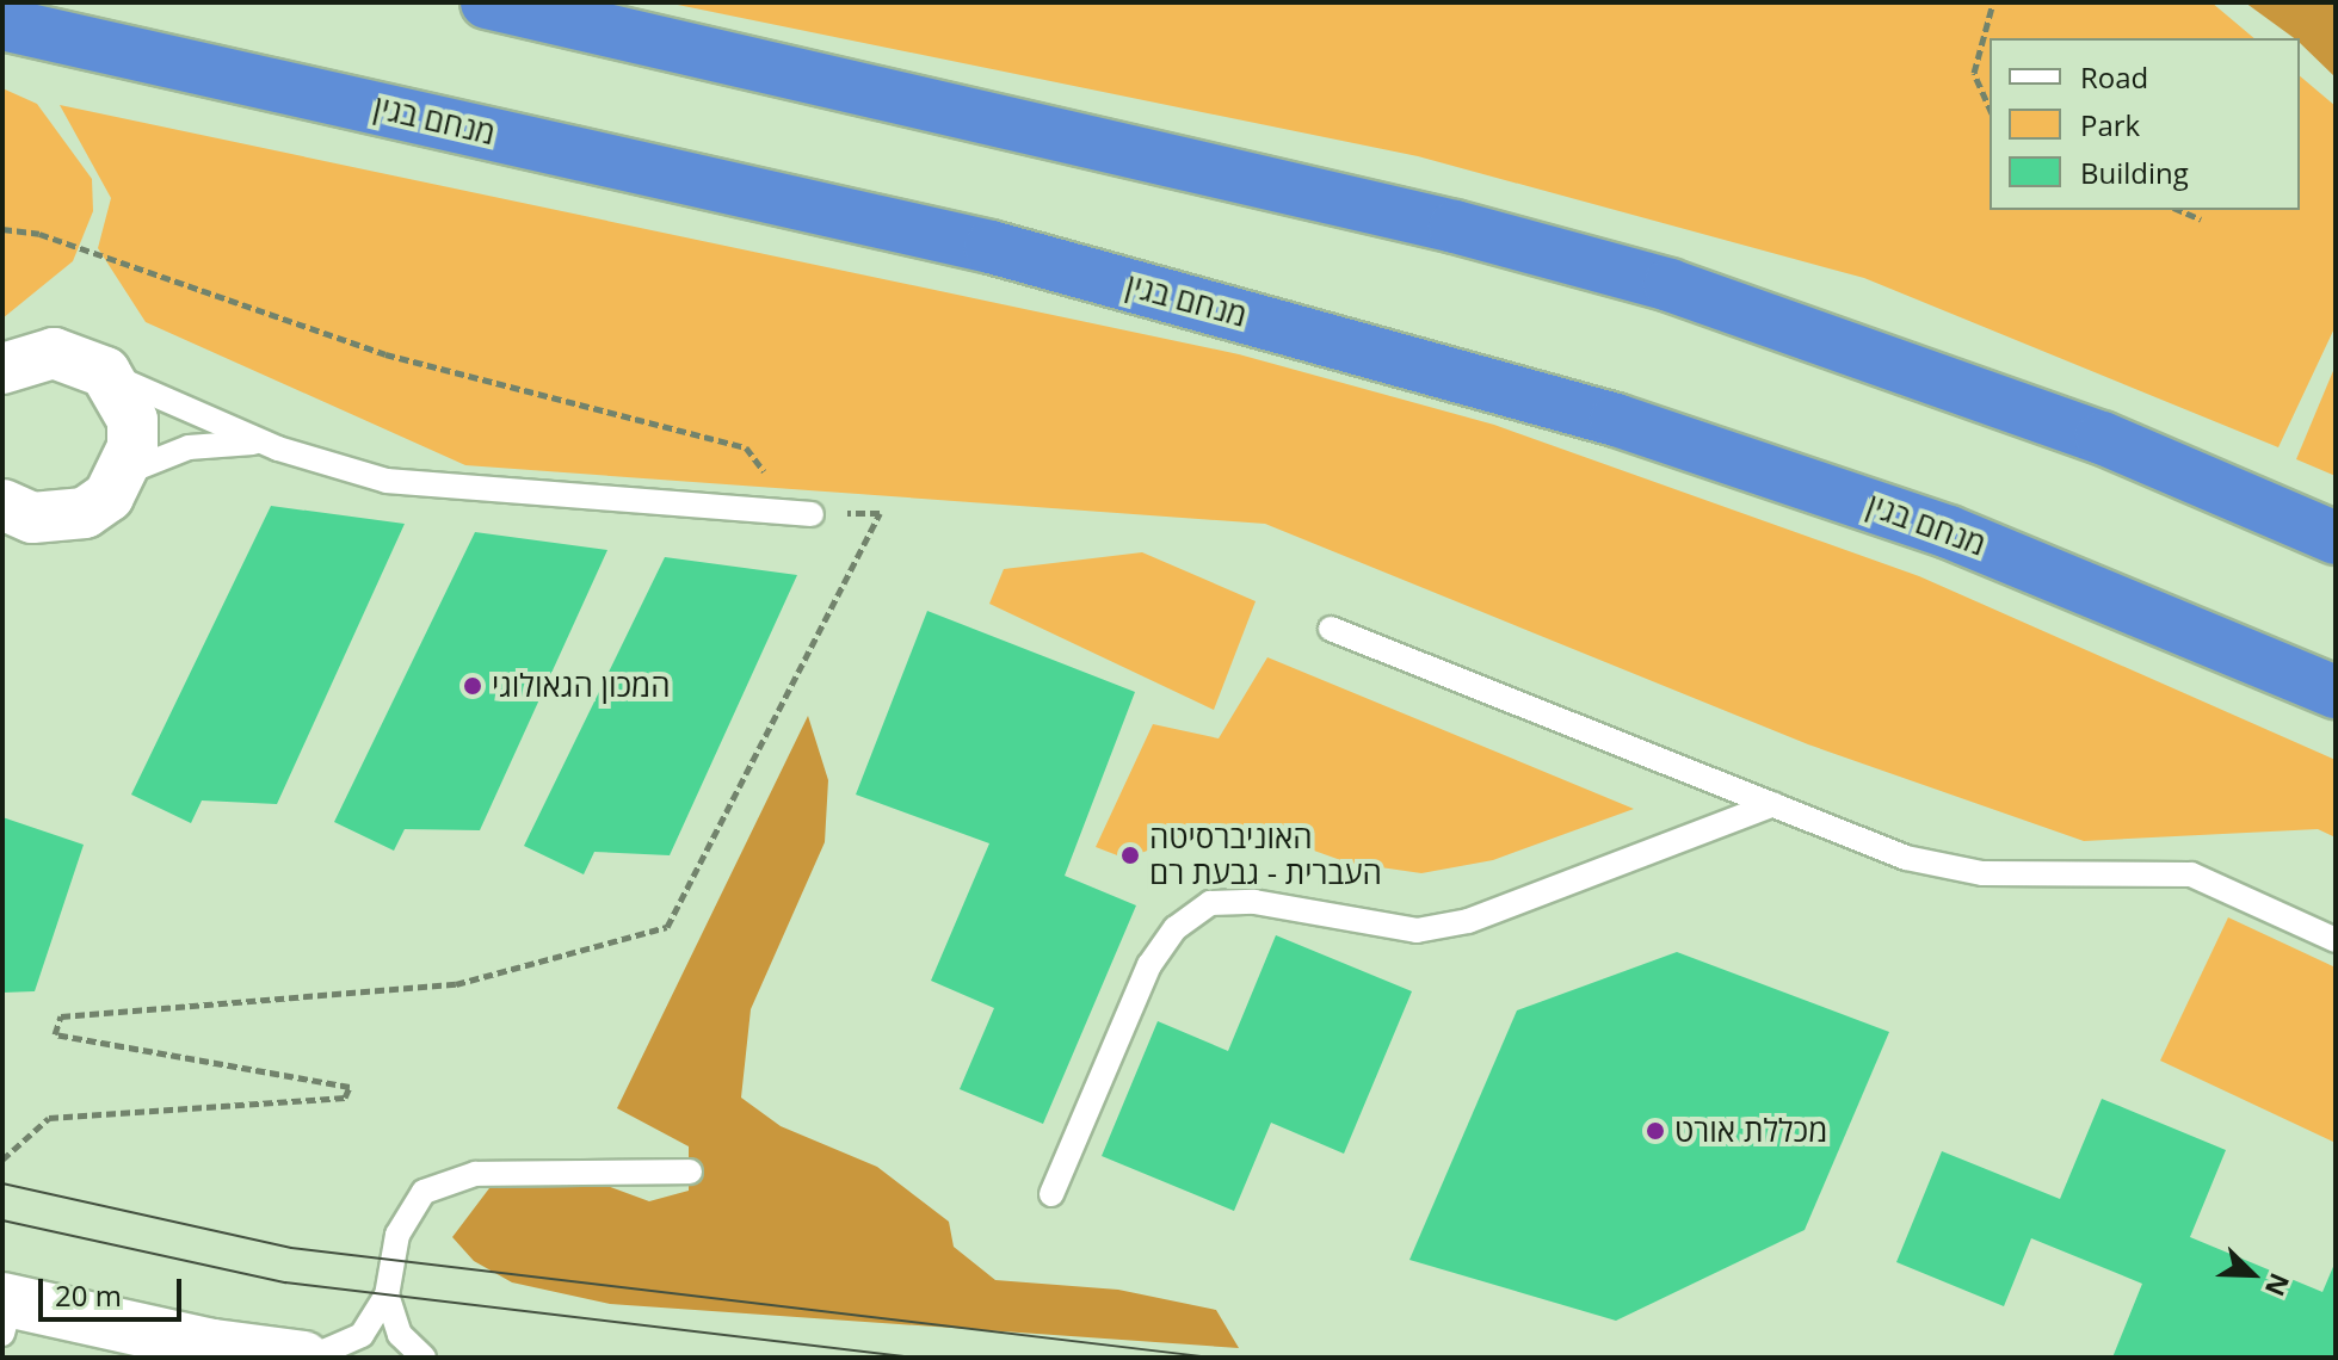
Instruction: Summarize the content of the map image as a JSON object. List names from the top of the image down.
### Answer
{
  "streets": {
    "highway": ["מנחם בגין"]
  },
  "places": ["המכון הגאולוגי", "האוניברסיטה העברית - גבעת רם", "מכללת אורט"],
  "legend": ["Road", "Park", "Building"],
  "scale_bar": "20 m",
  "north": "bottom right"
}
